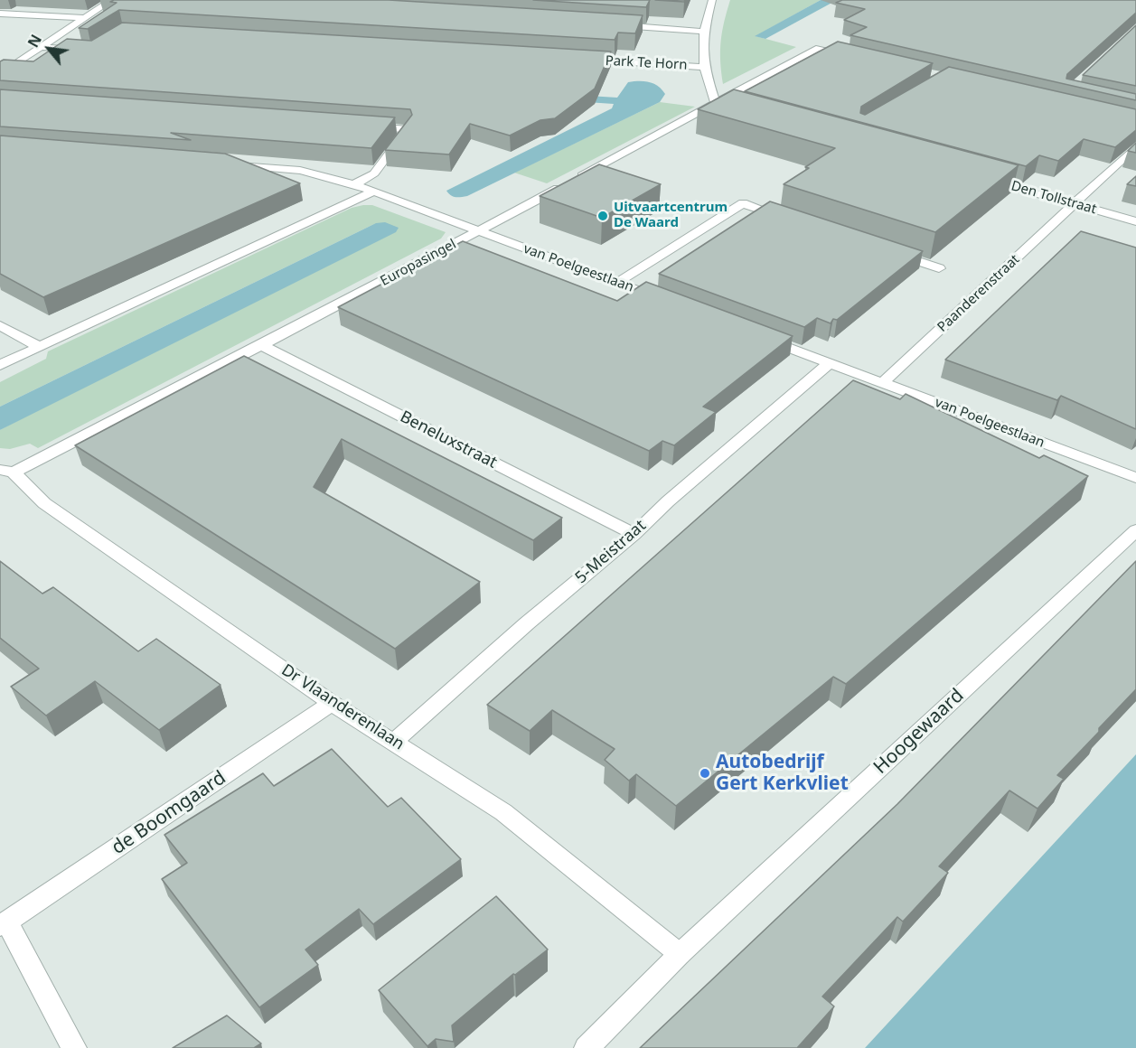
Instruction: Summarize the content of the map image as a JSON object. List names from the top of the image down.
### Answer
{
  "streets": {
    "street": [
      "Park Te Horn",
      "Den Tollstraat",
      "Europasingel",
      "van Poelgeestlaan",
      "Paanderenstraat",
      "Beneluxstraat",
      "5-Meistraat",
      "Dr Vlaanderenlaan",
      "Hoogewaard",
      "de Boomgaard"
    ]
  },
  "crossings": [
    ["Den Tollstraat", "Paanderenstraat"],
    ["Europasingel", "van Poelgeestlaan"],
    ["Europasingel", "Beneluxstraat"],
    ["Europasingel", "Dr Vlaanderenlaan"],
    ["van Poelgeestlaan", "Paanderenstraat"],
    ["van Poelgeestlaan", "5-Meistraat"],
    ["Beneluxstraat", "5-Meistraat"],
    ["5-Meistraat", "Dr Vlaanderenlaan"],
    ["Dr Vlaanderenlaan", "Hoogewaard"],
    ["Dr Vlaanderenlaan", "de Boomgaard"]
  ],
  "places": ["Uitvaartcentrum De Waard", "Autobedrijf Gert Kerkvliet"],
  "north": "top left"
}
